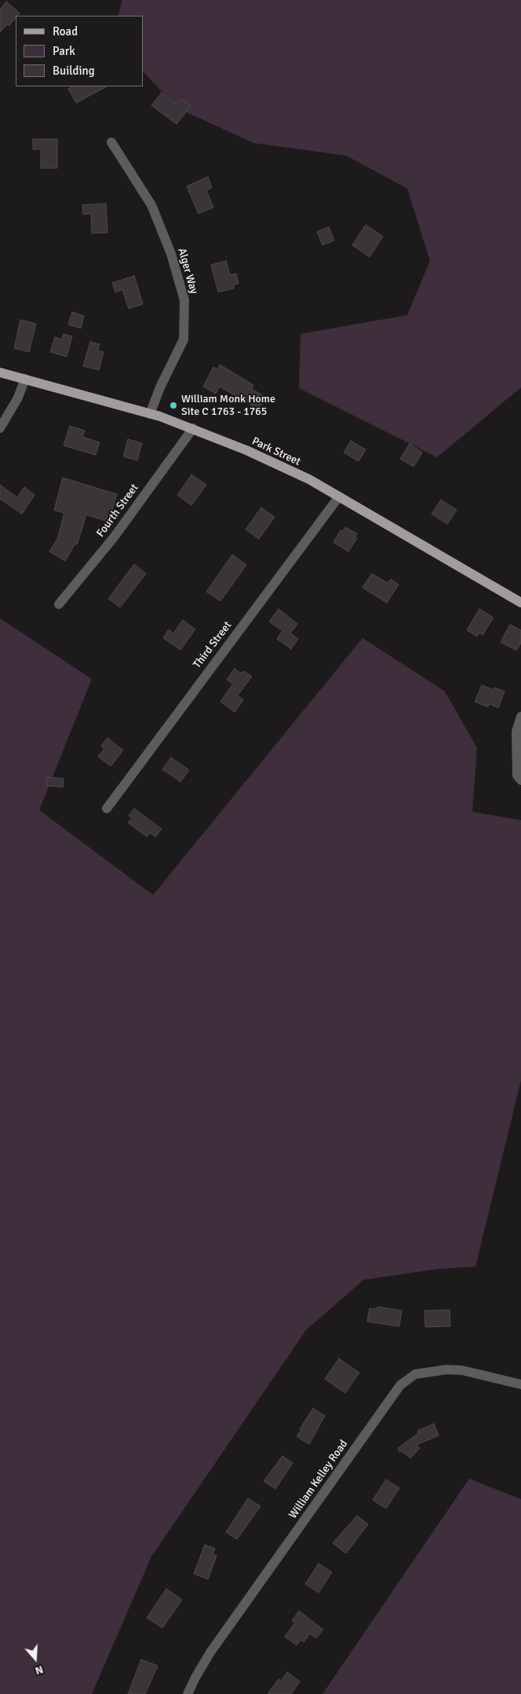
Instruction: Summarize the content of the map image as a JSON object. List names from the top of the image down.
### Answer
{
  "streets": {
    "main road": ["Park Street"],
    "street": [
      "Alger Way",
      "Fourth Street",
      "Third Street",
      "William Kelley Road"
    ]
  },
  "crossings": [
    ["Alger Way", "Park Street"],
    ["Park Street", "Fourth Street"],
    ["Park Street", "Third Street"]
  ],
  "places": ["William Monk Home Site C 1763 - 1765"],
  "legend": ["Road", "Park", "Building"],
  "north": "bottom"
}
